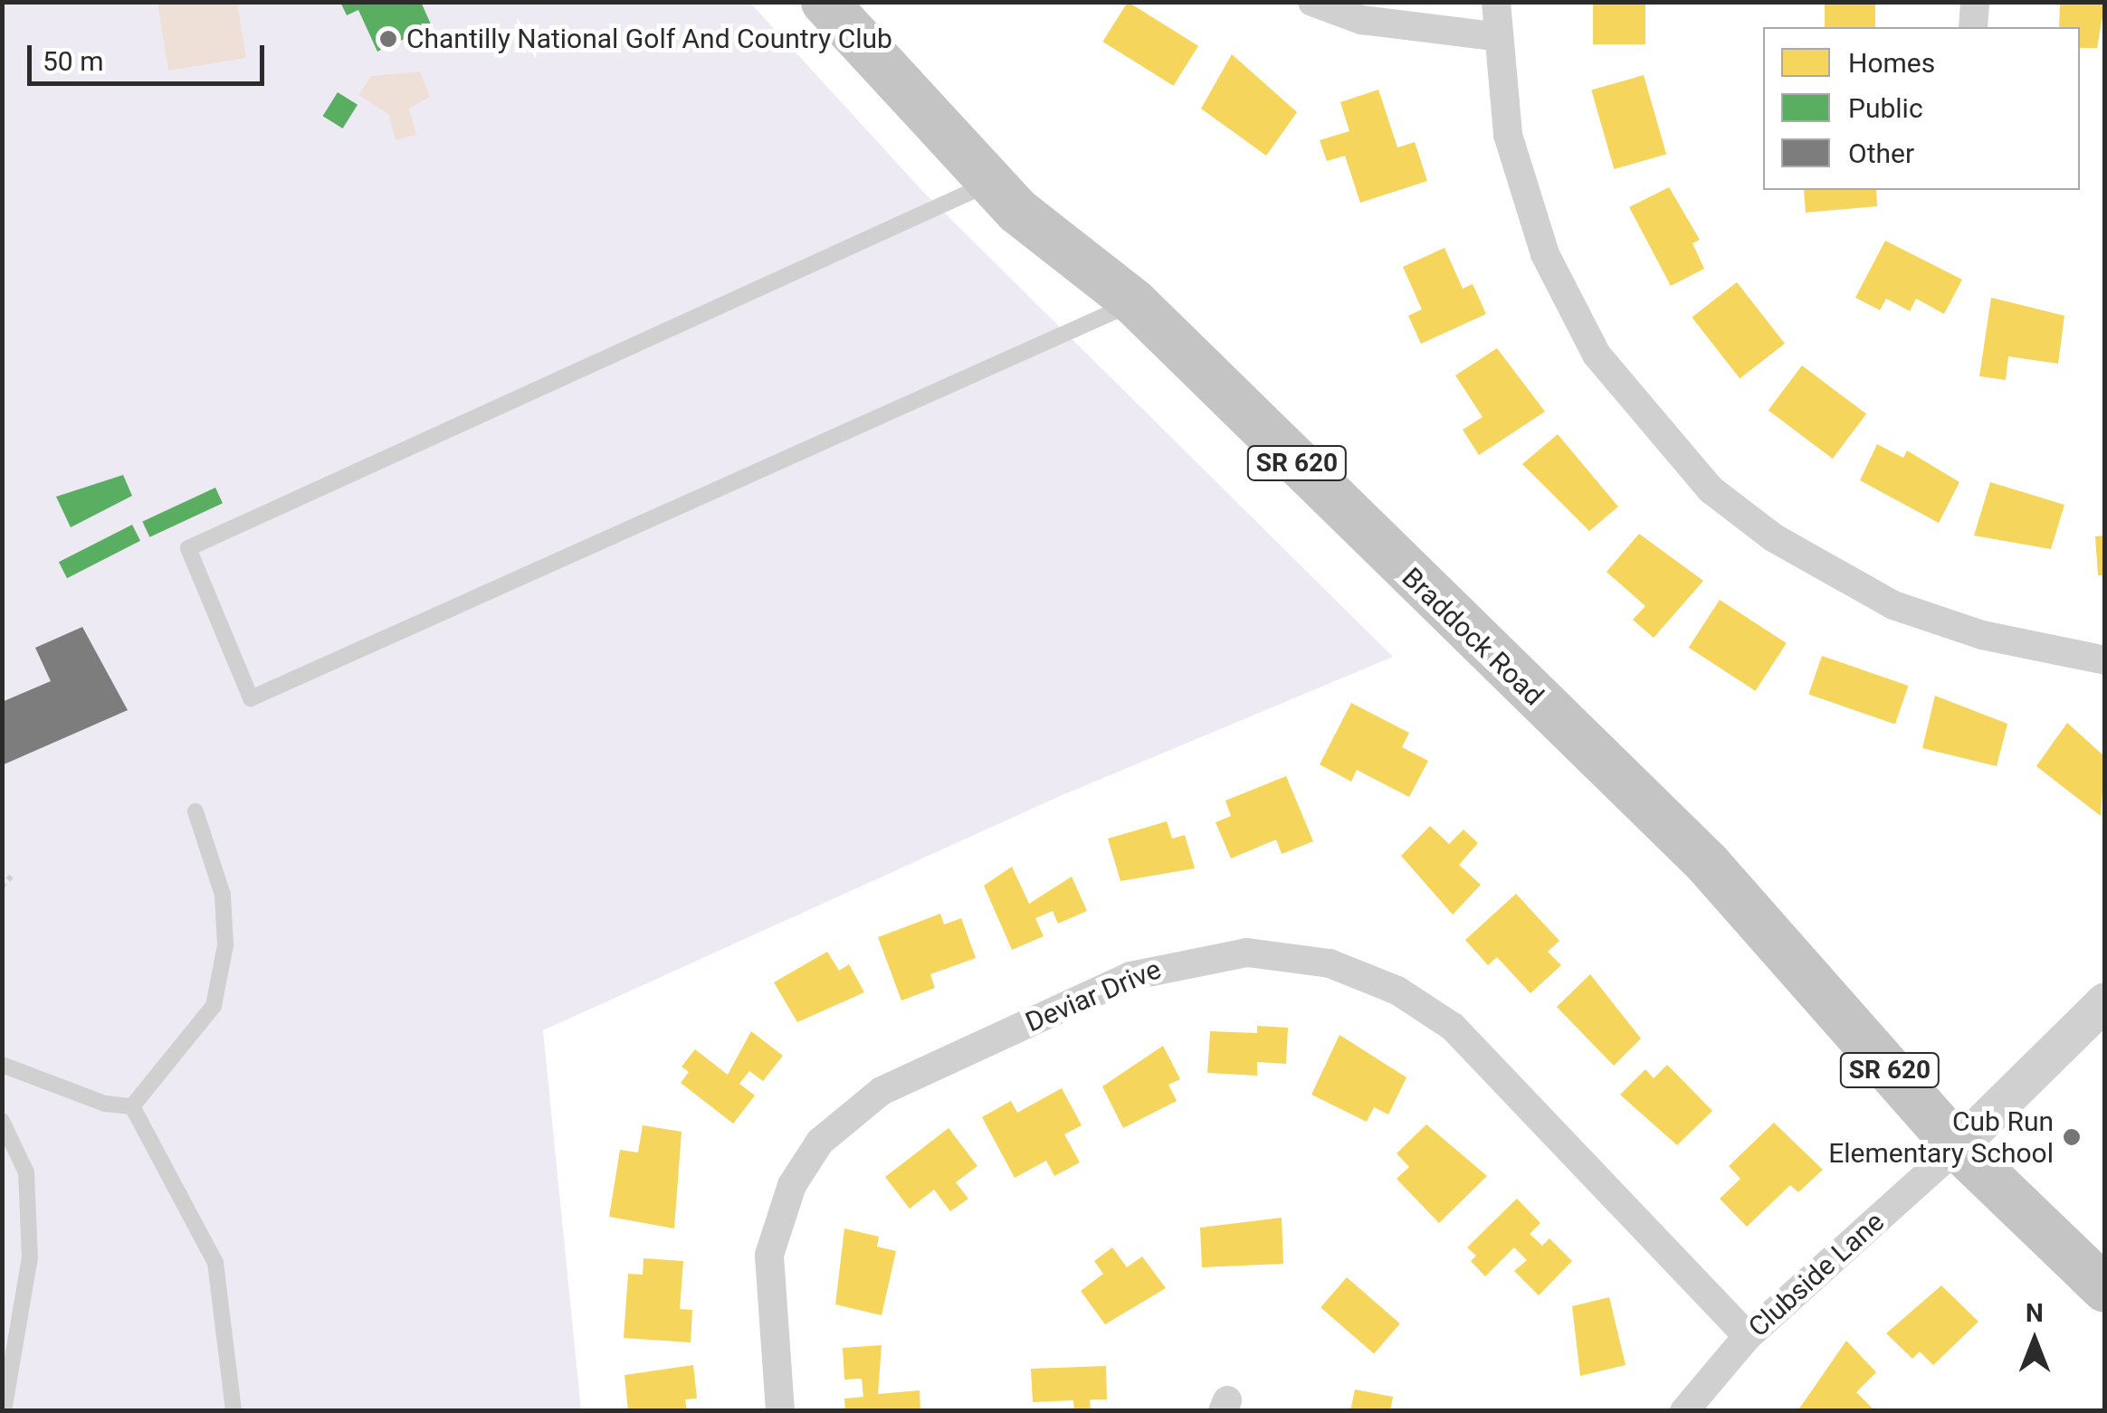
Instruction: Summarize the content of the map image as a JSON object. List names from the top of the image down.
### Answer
{
  "streets": {
    "main road": ["SR 620", "Braddock Road"],
    "street": ["Deviar Drive", "Clubside Lane"]
  },
  "crossings": [
    ["Braddock Road", "Clubside Lane"],
    ["Deviar Drive", "Clubside Lane"]
  ],
  "places": ["Chantilly National Golf And Country Club", "Cub Run Elementary School"],
  "legend": ["Homes", "Public", "Other"],
  "scale_bar": "50 m",
  "north": "top"
}
